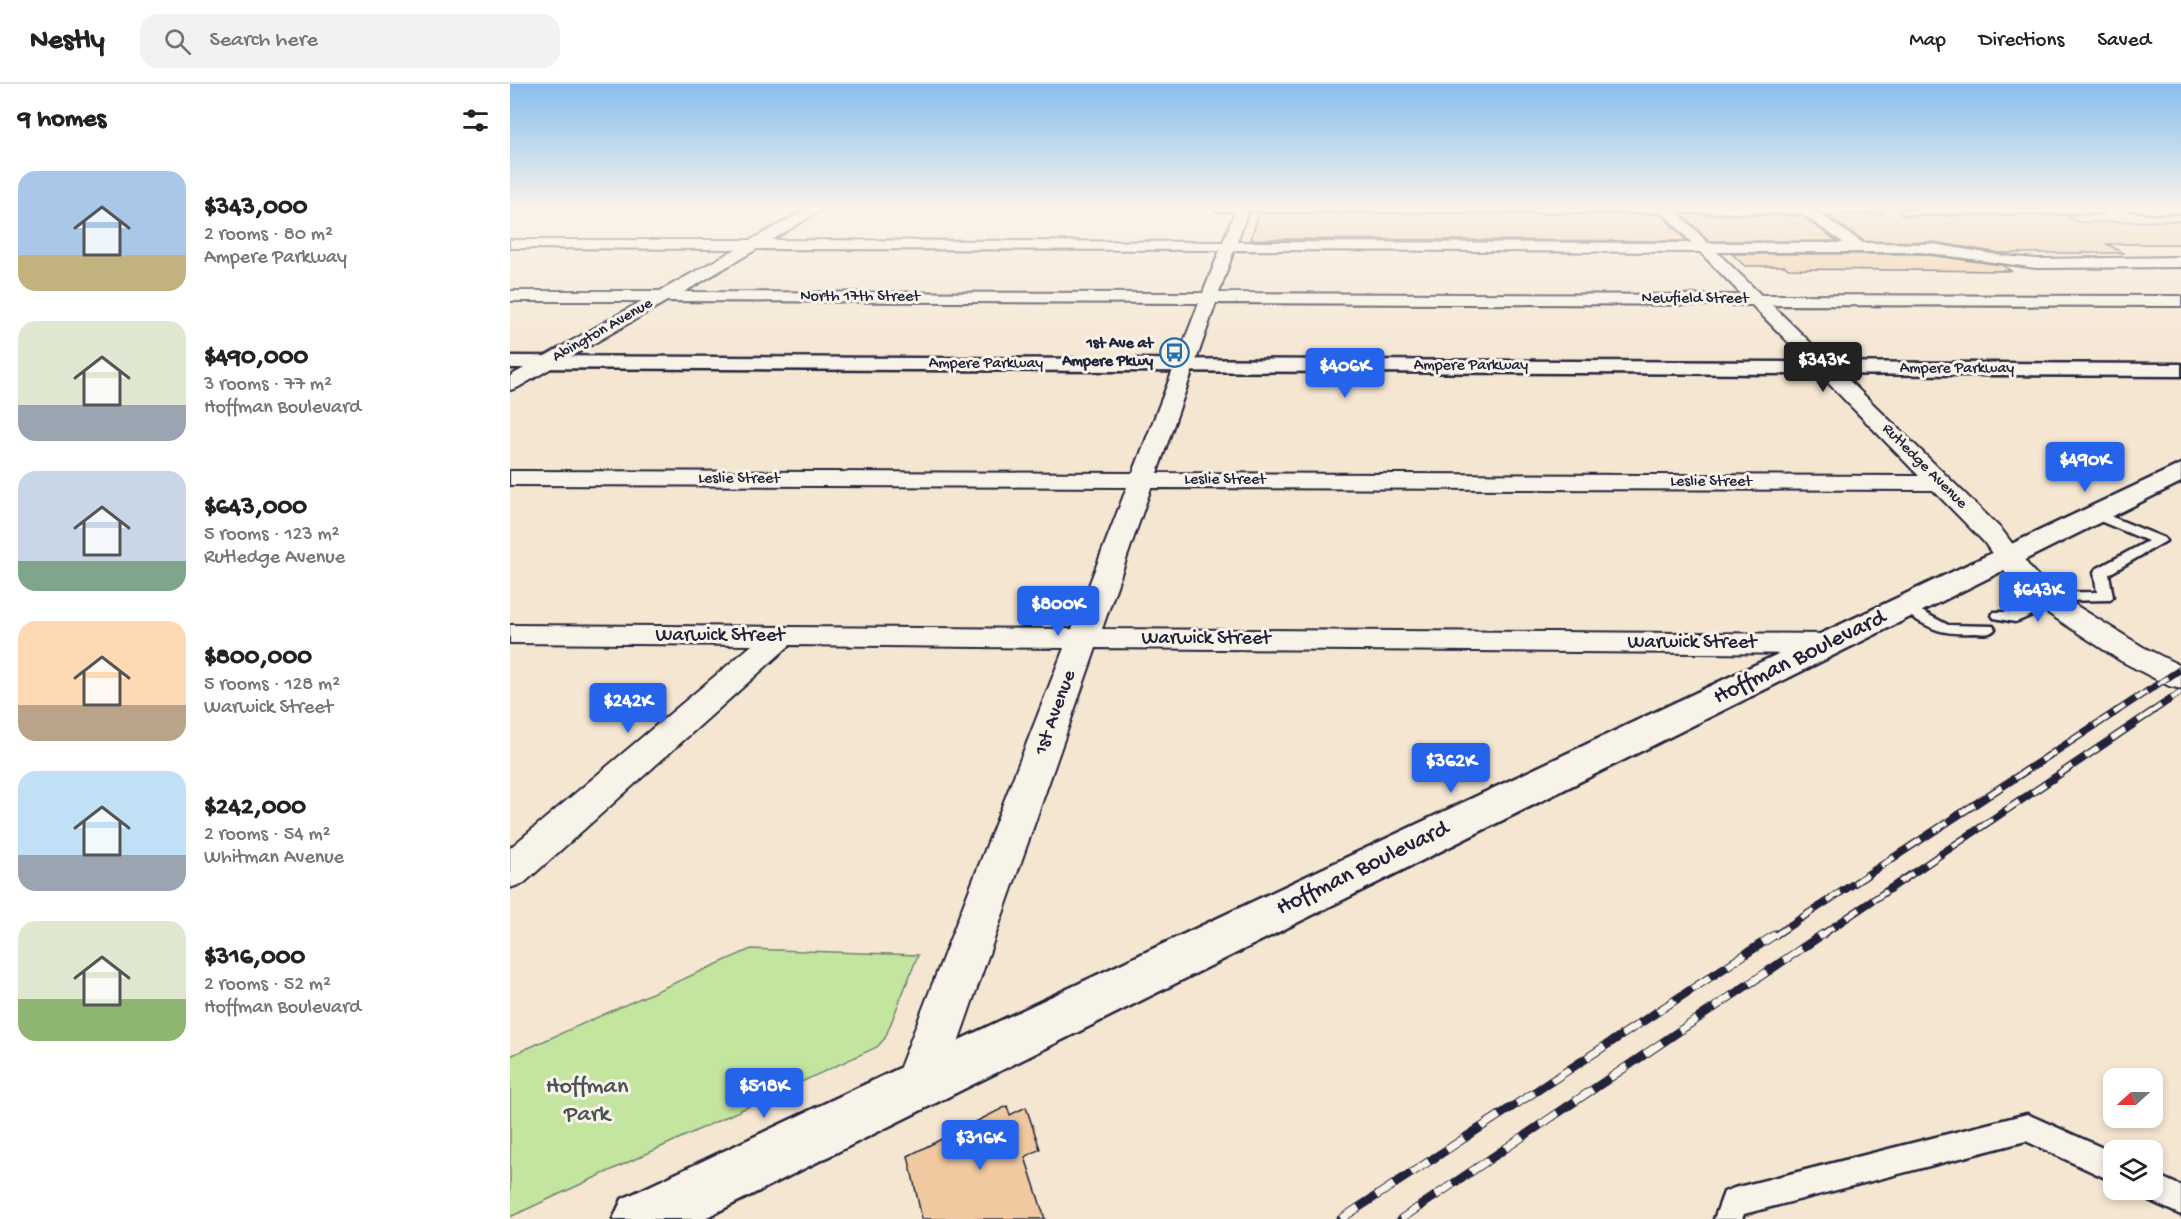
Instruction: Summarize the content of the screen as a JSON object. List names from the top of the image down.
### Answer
{
  "streets": {
    "street": [
      "North 17th Street",
      "Newfield Street",
      "Abington Avenue",
      "Ampere Parkway",
      "Rutledge Avenue",
      "Leslie Street",
      "Warwick Street",
      "Hoffman Boulevard",
      "1st Avenue"
    ]
  },
  "crossings": [
    ["North 17th Street", "Newfield Street"],
    ["North 17th Street", "Abington Avenue"],
    ["North 17th Street", "1st Avenue"],
    ["Newfield Street", "Rutledge Avenue"],
    ["Newfield Street", "1st Avenue"],
    ["Abington Avenue", "Ampere Parkway"],
    ["Ampere Parkway", "Rutledge Avenue"],
    ["Ampere Parkway", "1st Avenue"],
    ["Rutledge Avenue", "Leslie Street"],
    ["Rutledge Avenue", "Hoffman Boulevard"],
    ["Leslie Street", "1st Avenue"],
    ["Warwick Street", "Hoffman Boulevard"],
    ["Warwick Street", "1st Avenue"],
    ["Hoffman Boulevard", "1st Avenue"]
  ],
  "parks": ["Hoffman Park"],
  "places": {
    "bus stop": ["1st Ave at Ampere Pkwy"]
  },
  "north": "left",
  "page": {
    "header": "Nestly",
    "search": "Search here",
    "nav": ["Map", "Directions", "Saved"],
    "heading": "9 homes",
    "list": [
      {
        "name": "$343,000",
        "note": "2 rooms · 80 m² · Ampere Parkway"
      },
      {
        "name": "$490,000",
        "note": "3 rooms · 77 m² · Hoffman Boulevard"
      },
      {
        "name": "$643,000",
        "note": "5 rooms · 123 m² · Rutledge Avenue"
      },
      {
        "name": "$800,000",
        "note": "5 rooms · 128 m² · Warwick Street"
      },
      {
        "name": "$242,000",
        "note": "2 rooms · 54 m² · Whitman Avenue"
      },
      {
        "name": "$316,000",
        "note": "2 rooms · 52 m² · Hoffman Boulevard"
      }
    ],
    "price": [
      "$343K",
      "$406K",
      "$490K",
      "$643K",
      "$800K",
      "$242K",
      "$362K",
      "$518K",
      "$316K"
    ]
  }
}
